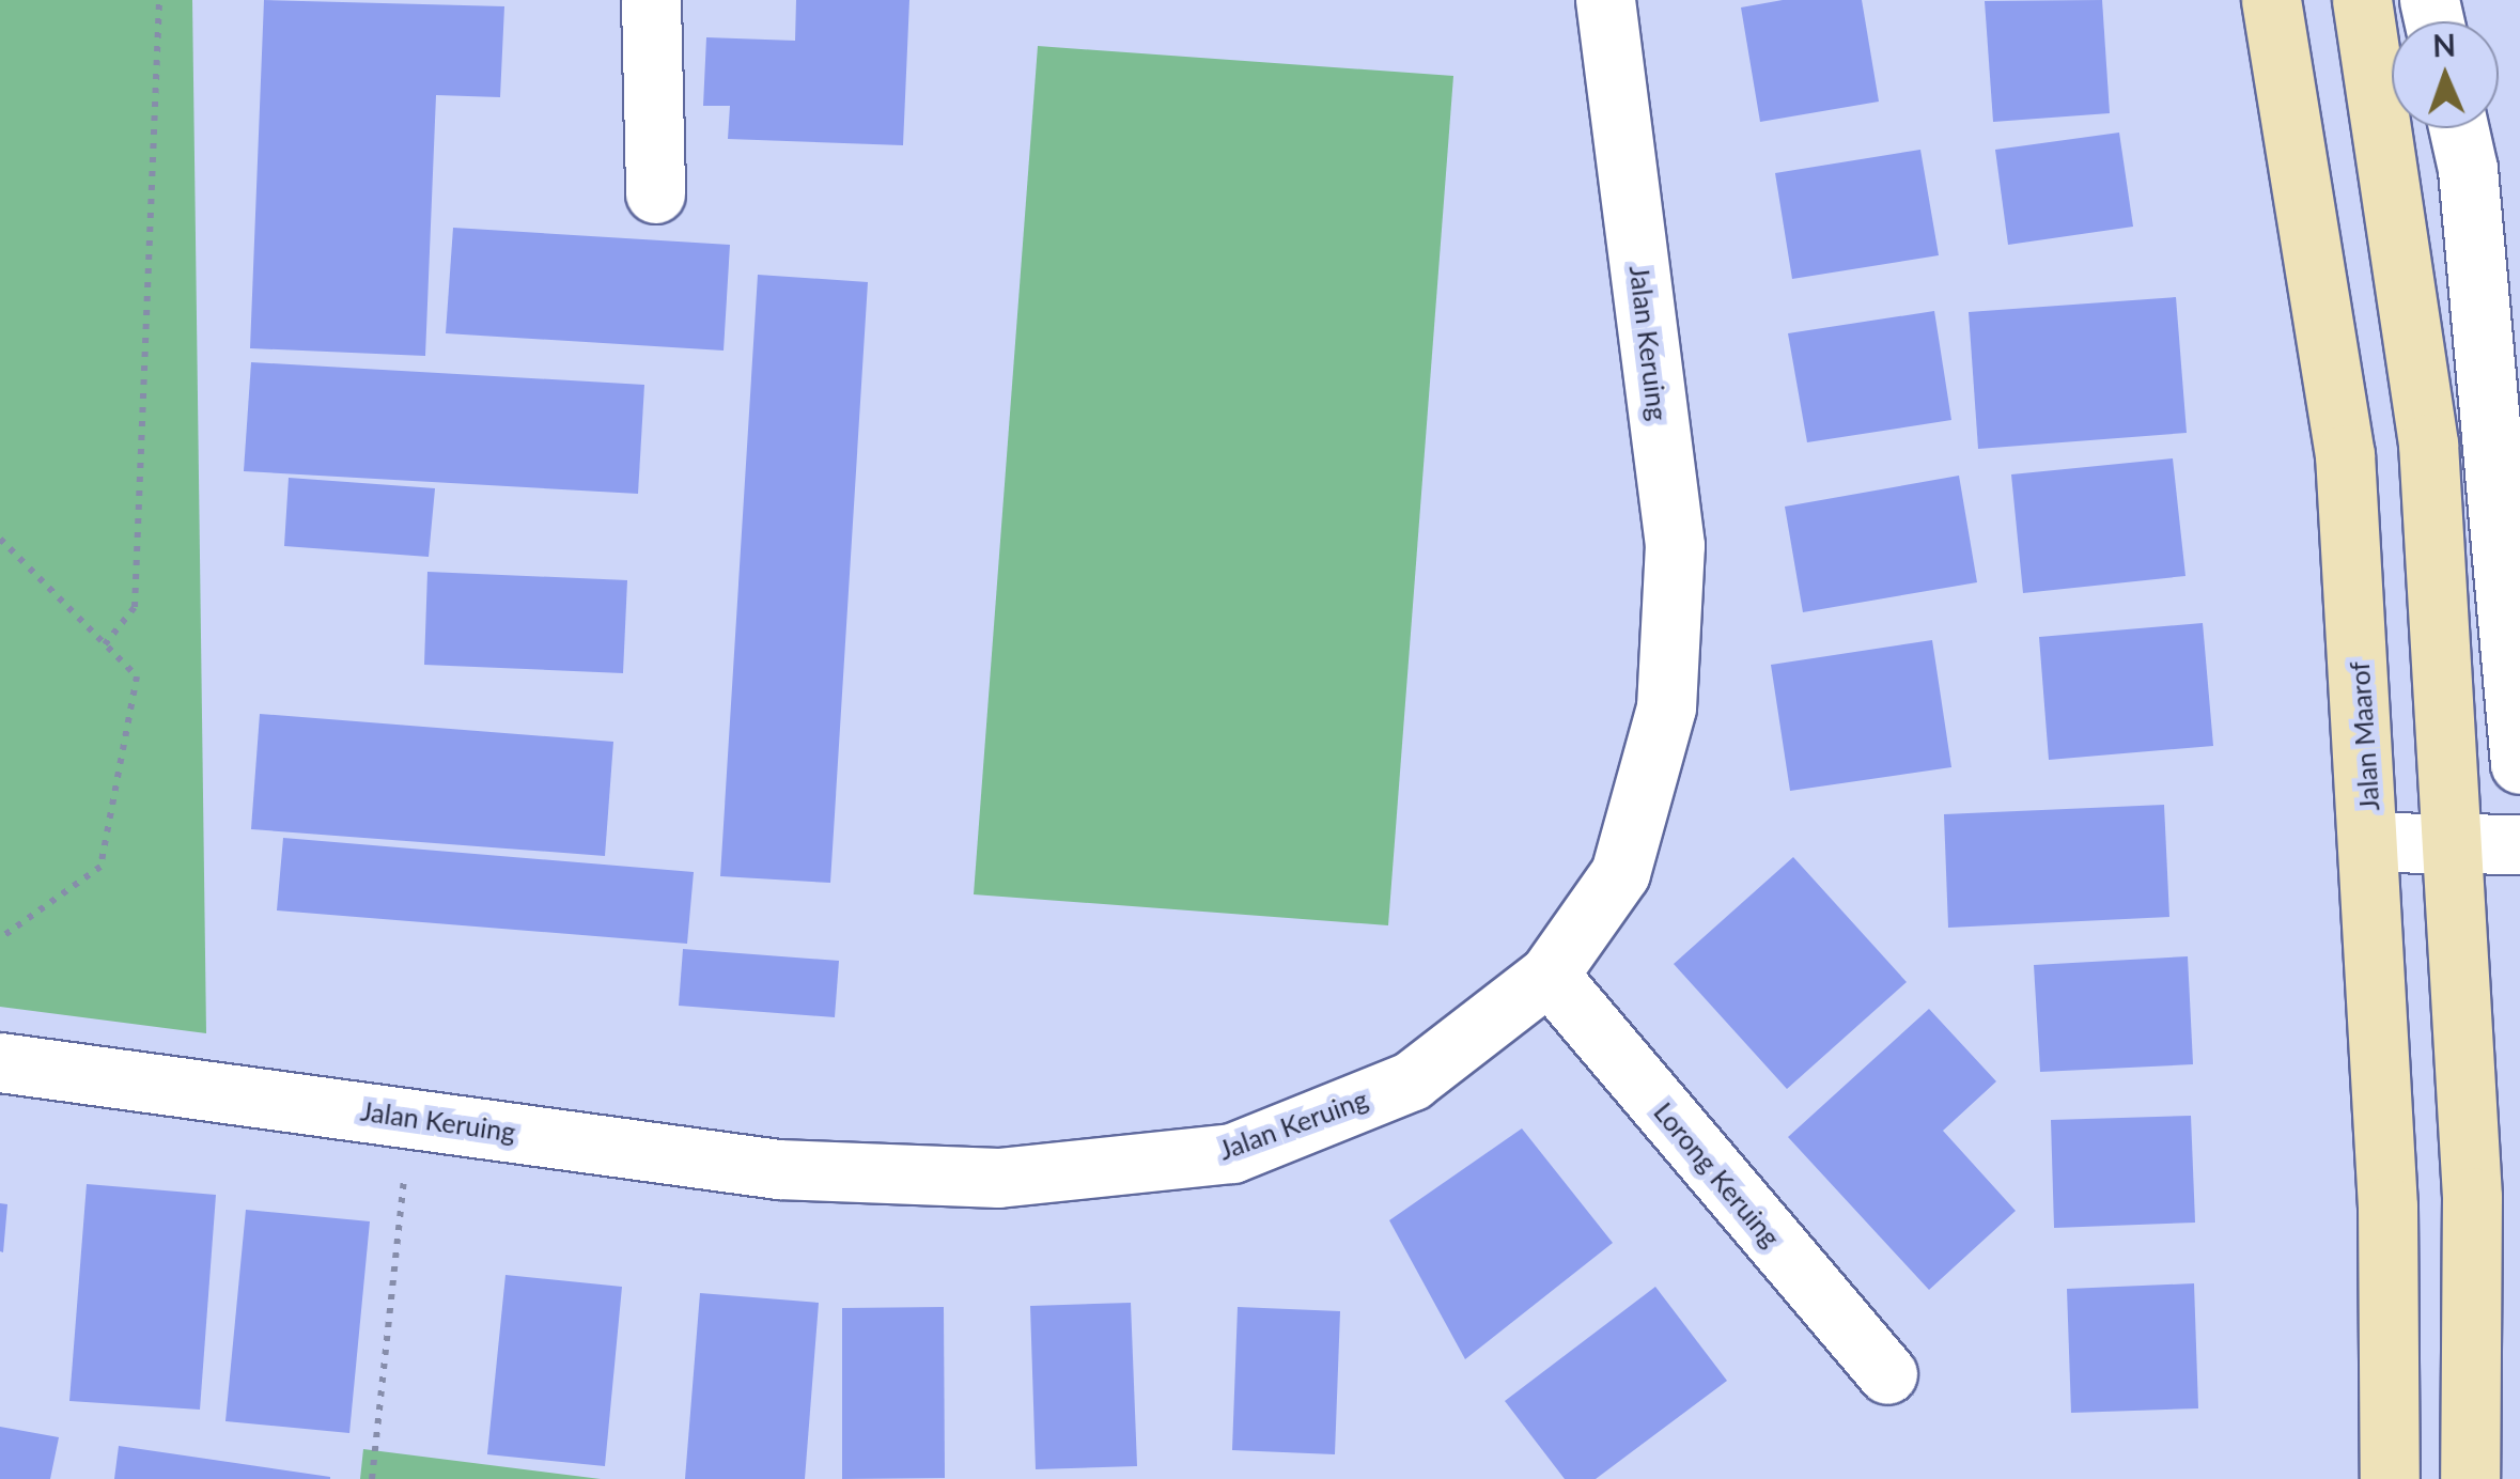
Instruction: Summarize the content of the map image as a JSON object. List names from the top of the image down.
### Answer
{
  "streets": {
    "main road": ["Jalan Maarof"],
    "street": ["Jalan Keruing", "Lorong Keruing"]
  },
  "crossings": [
    ["Jalan Keruing", "Lorong Keruing"]
  ],
  "north": "top"
}
